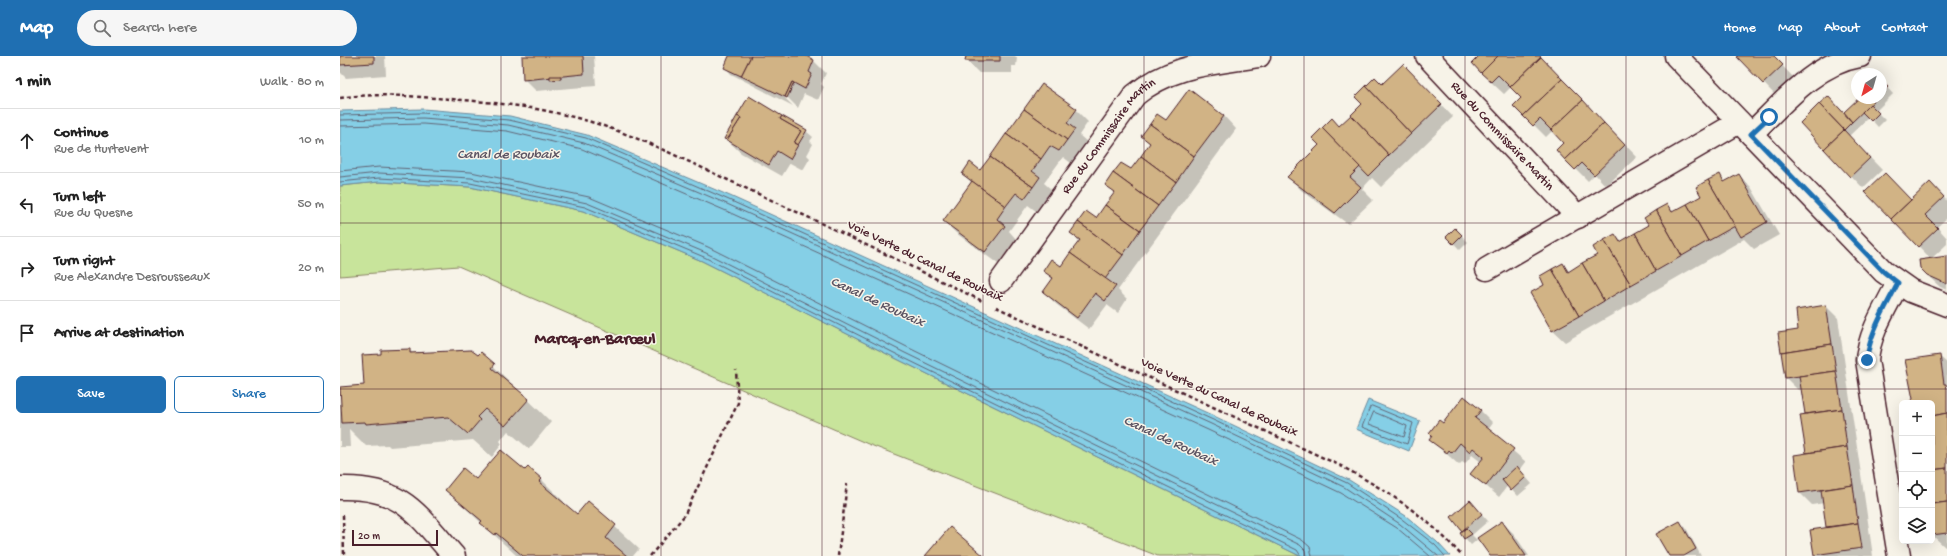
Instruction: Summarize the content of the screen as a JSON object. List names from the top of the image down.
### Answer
{
  "streets": {
    "street": ["Rue du Commissaire Martin"],
    "path": ["Voie Verte du Canal de Roubaix"]
  },
  "districts": ["Marcq-en-Barœul"],
  "water": ["Canal de Roubaix"],
  "scale_bar": "20 m",
  "north": "bottom left",
  "page": {
    "header": "Map",
    "search": "Search here",
    "nav": [
      "Home",
      "Map",
      "About",
      "Contact"
    ],
    "heading": ["1 min", "Walk · 80 m"],
    "list": [
      ["Continue", "Rue de Hurtevent", "10 m"],
      ["Turn left", "Rue du Quesne", "50 m"],
      ["Turn right", "Rue Alexandre Desrousseaux", "20 m"],
      "Arrive at destination"
    ],
    "buttons": ["Save", "Share"],
    "map_buttons": ["+", "−"],
    "scale": "20 m"
  }
}
